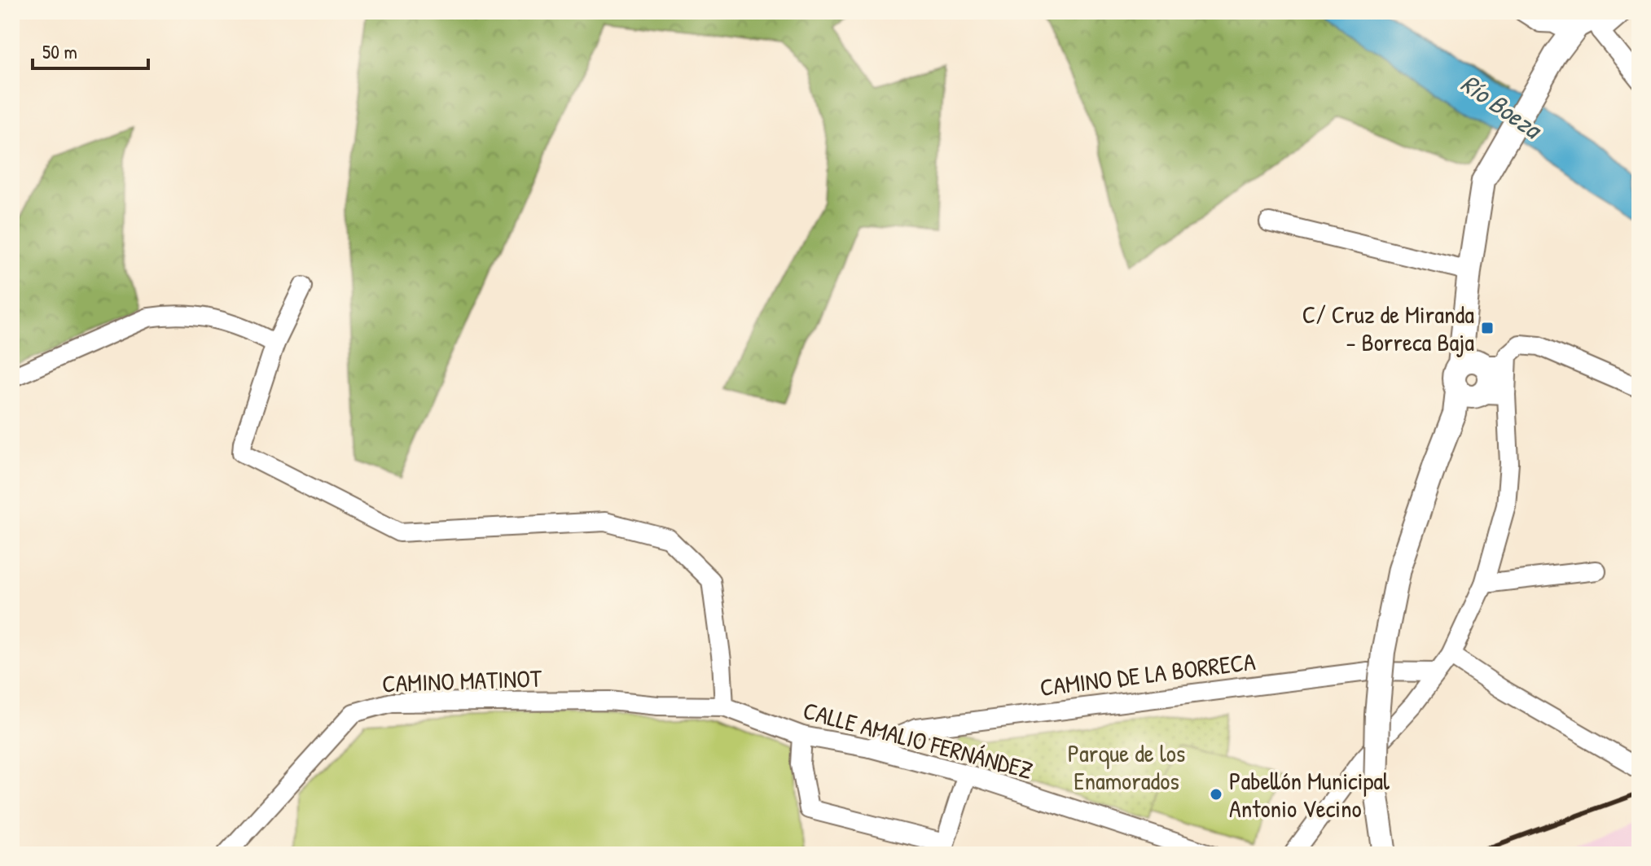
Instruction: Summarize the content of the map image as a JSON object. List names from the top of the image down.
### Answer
{
  "streets": {
    "street": ["CAMINO DE LA BORRECA", "CAMINO MATINOT", "CALLE AMALIO FERNÁNDEZ"]
  },
  "crossings": [
    ["CAMINO DE LA BORRECA", "CALLE AMALIO FERNÁNDEZ"],
    ["CAMINO MATINOT", "CALLE AMALIO FERNÁNDEZ"]
  ],
  "water": ["Río Boeza"],
  "parks": ["Parque de los Enamorados"],
  "places": {
    "transit": ["C/ Cruz de Miranda - Borreca Baja"],
    "other": ["Pabellón Municipal Antonio Vecino"]
  },
  "scale_bar": "50 m"
}
